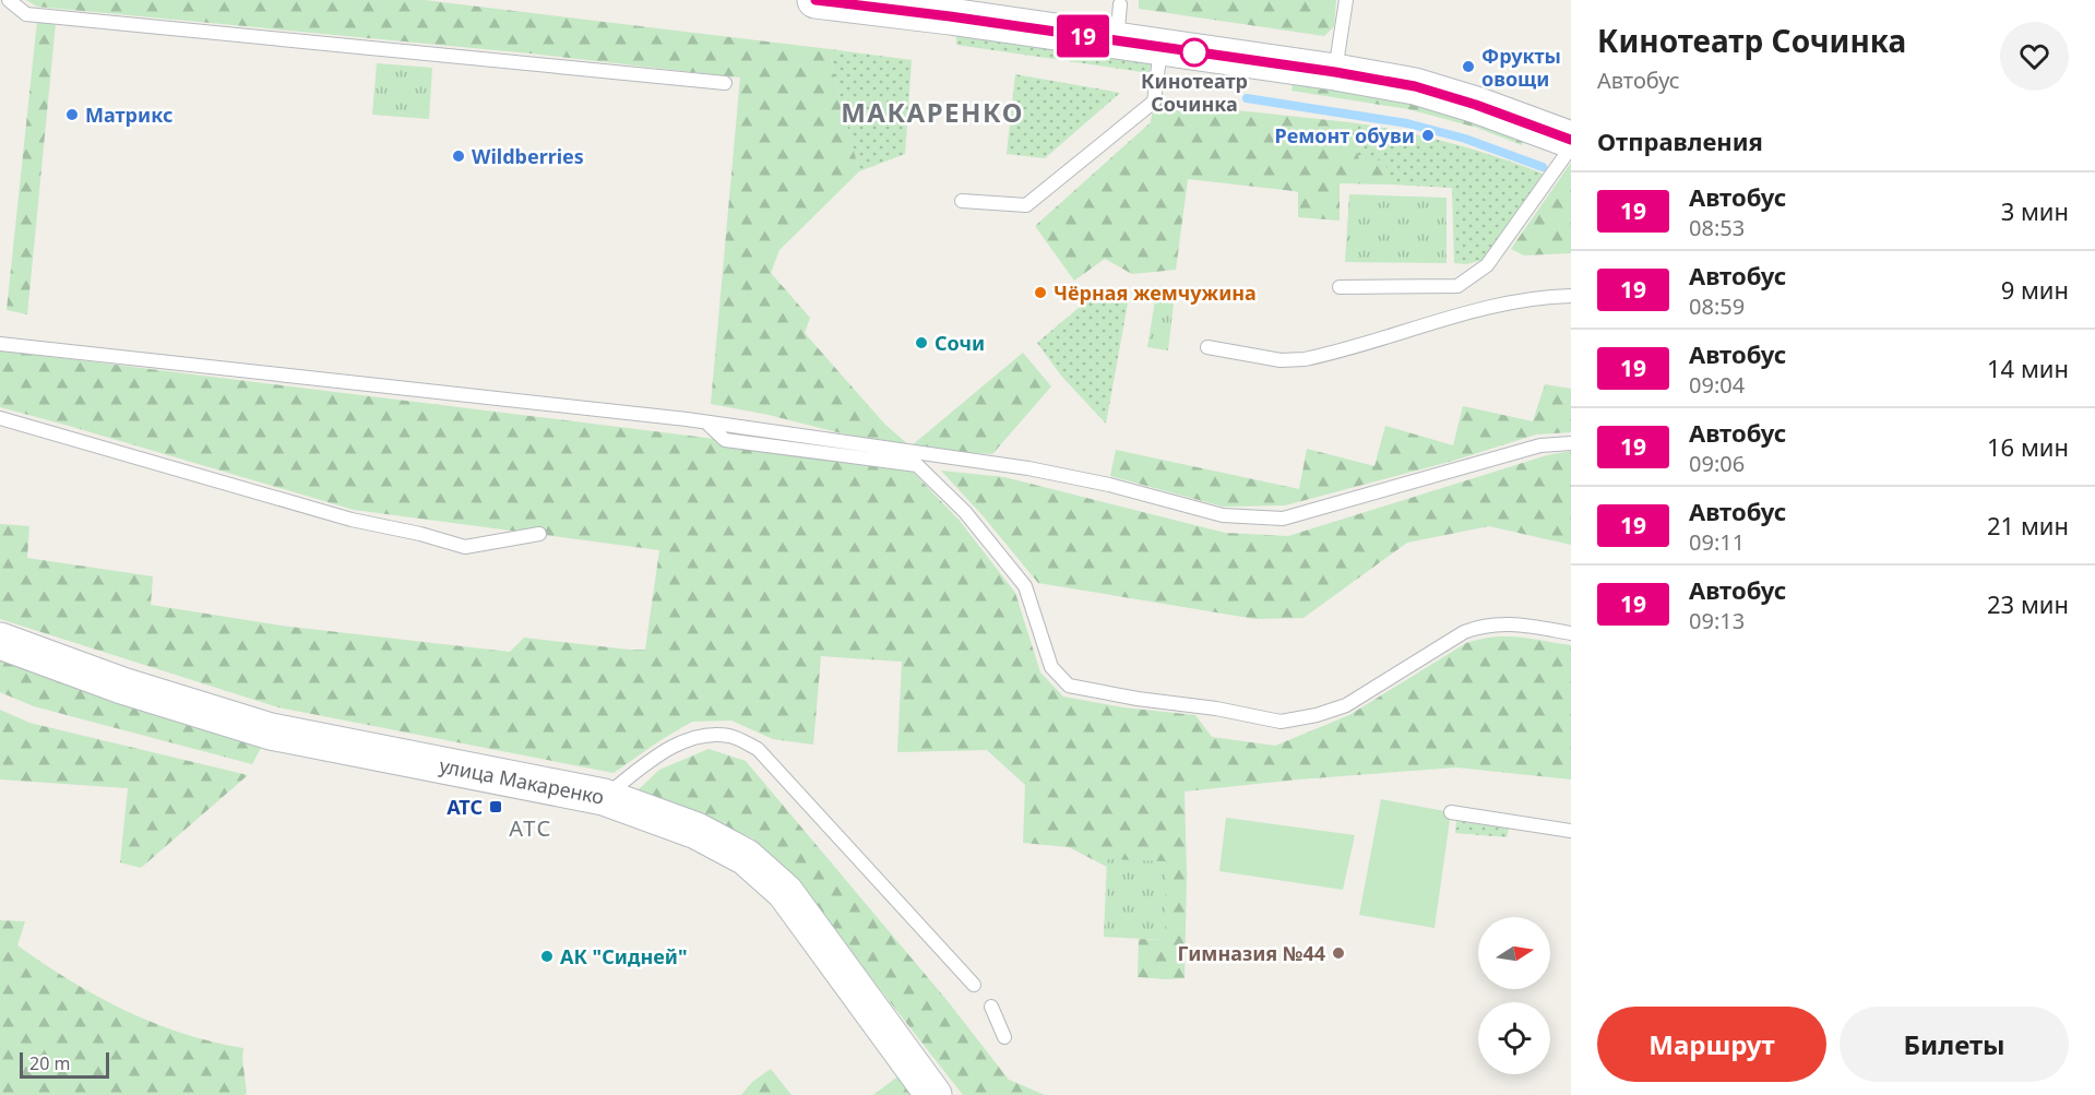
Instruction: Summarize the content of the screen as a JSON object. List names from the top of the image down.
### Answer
{
  "streets": {
    "street": ["улица Макаренко"]
  },
  "districts": ["МАКАРЕНКО", "АТС"],
  "places": {
    "other": [
      "Кинотеатр Сочинка",
      "Фрукты овощи",
      "Матрикс",
      "Ремонт обуви",
      "Wildberries",
      "Чёрная жемчужина",
      "Сочи",
      "Гимназия №44",
      "АК \"Сидней\""
    ],
    "transit": ["АТС"]
  },
  "lines": ["bus line 19"],
  "scale_bar": "20 m",
  "north": "right",
  "page": {
    "on_map": "19",
    "heading": [
      ["Кинотеатр Сочинка", "Автобус"],
      "Отправления"
    ],
    "list": [
      {
        "mark": "19",
        "name": "Автобус",
        "note": "08:53",
        "value": "3 мин"
      },
      {
        "mark": "19",
        "name": "Автобус",
        "note": "08:59",
        "value": "9 мин"
      },
      {
        "mark": "19",
        "name": "Автобус",
        "note": "09:04",
        "value": "14 мин"
      },
      {
        "mark": "19",
        "name": "Автобус",
        "note": "09:06",
        "value": "16 мин"
      },
      {
        "mark": "19",
        "name": "Автобус",
        "note": "09:11",
        "value": "21 мин"
      },
      {
        "mark": "19",
        "name": "Автобус",
        "note": "09:13",
        "value": "23 мин"
      }
    ],
    "buttons": ["Маршрут", "Билеты"],
    "scale": "20 m"
  }
}
